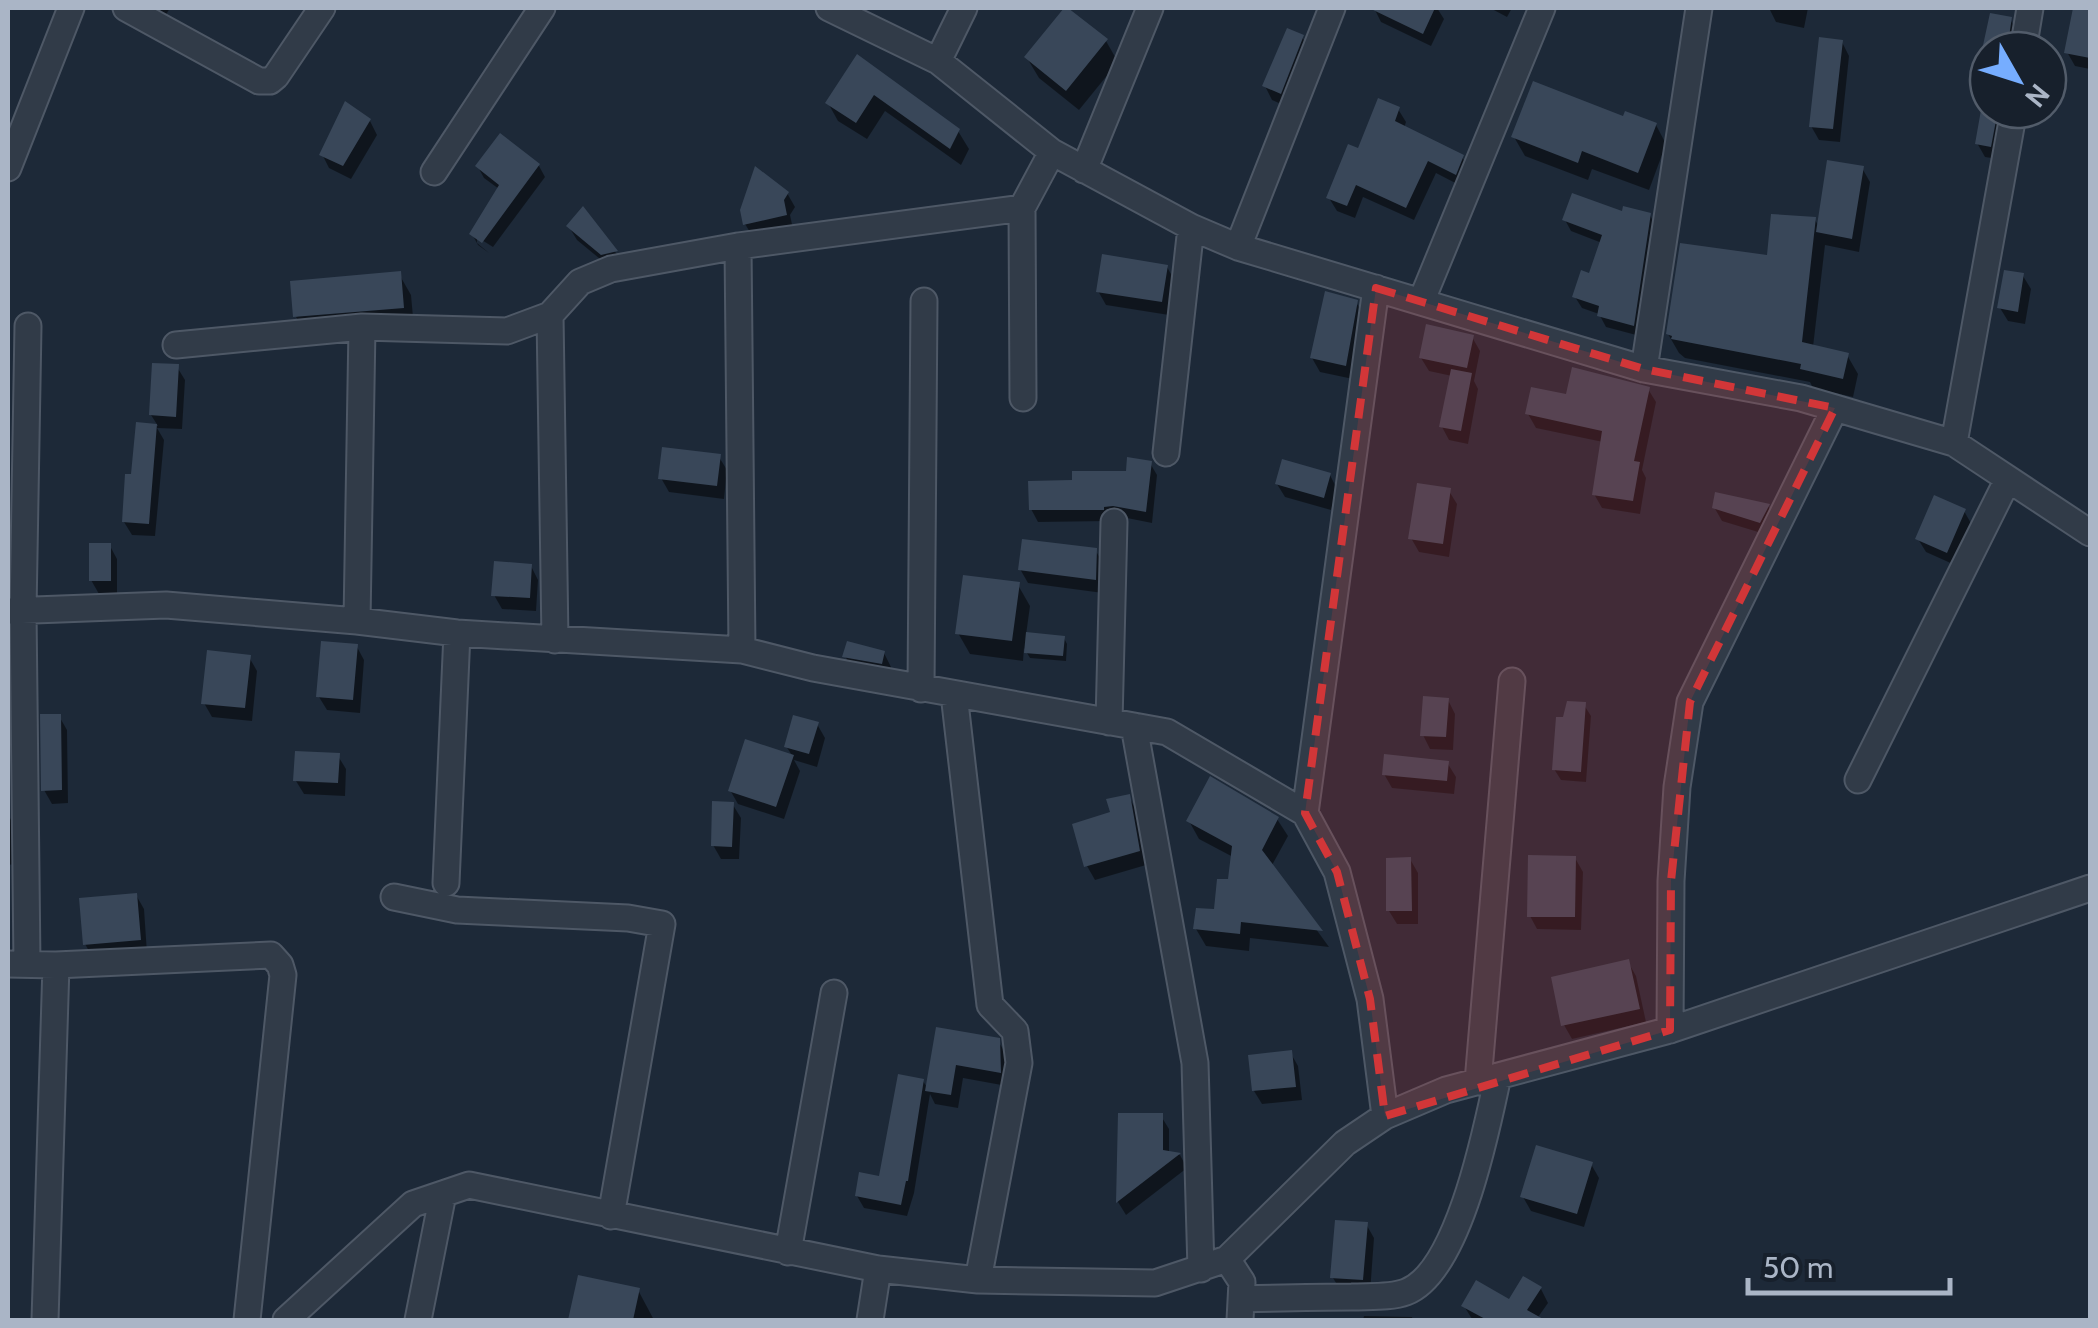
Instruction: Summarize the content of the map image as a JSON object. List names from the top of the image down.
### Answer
{
  "scale_bar": "50 m",
  "north": "bottom right"
}
